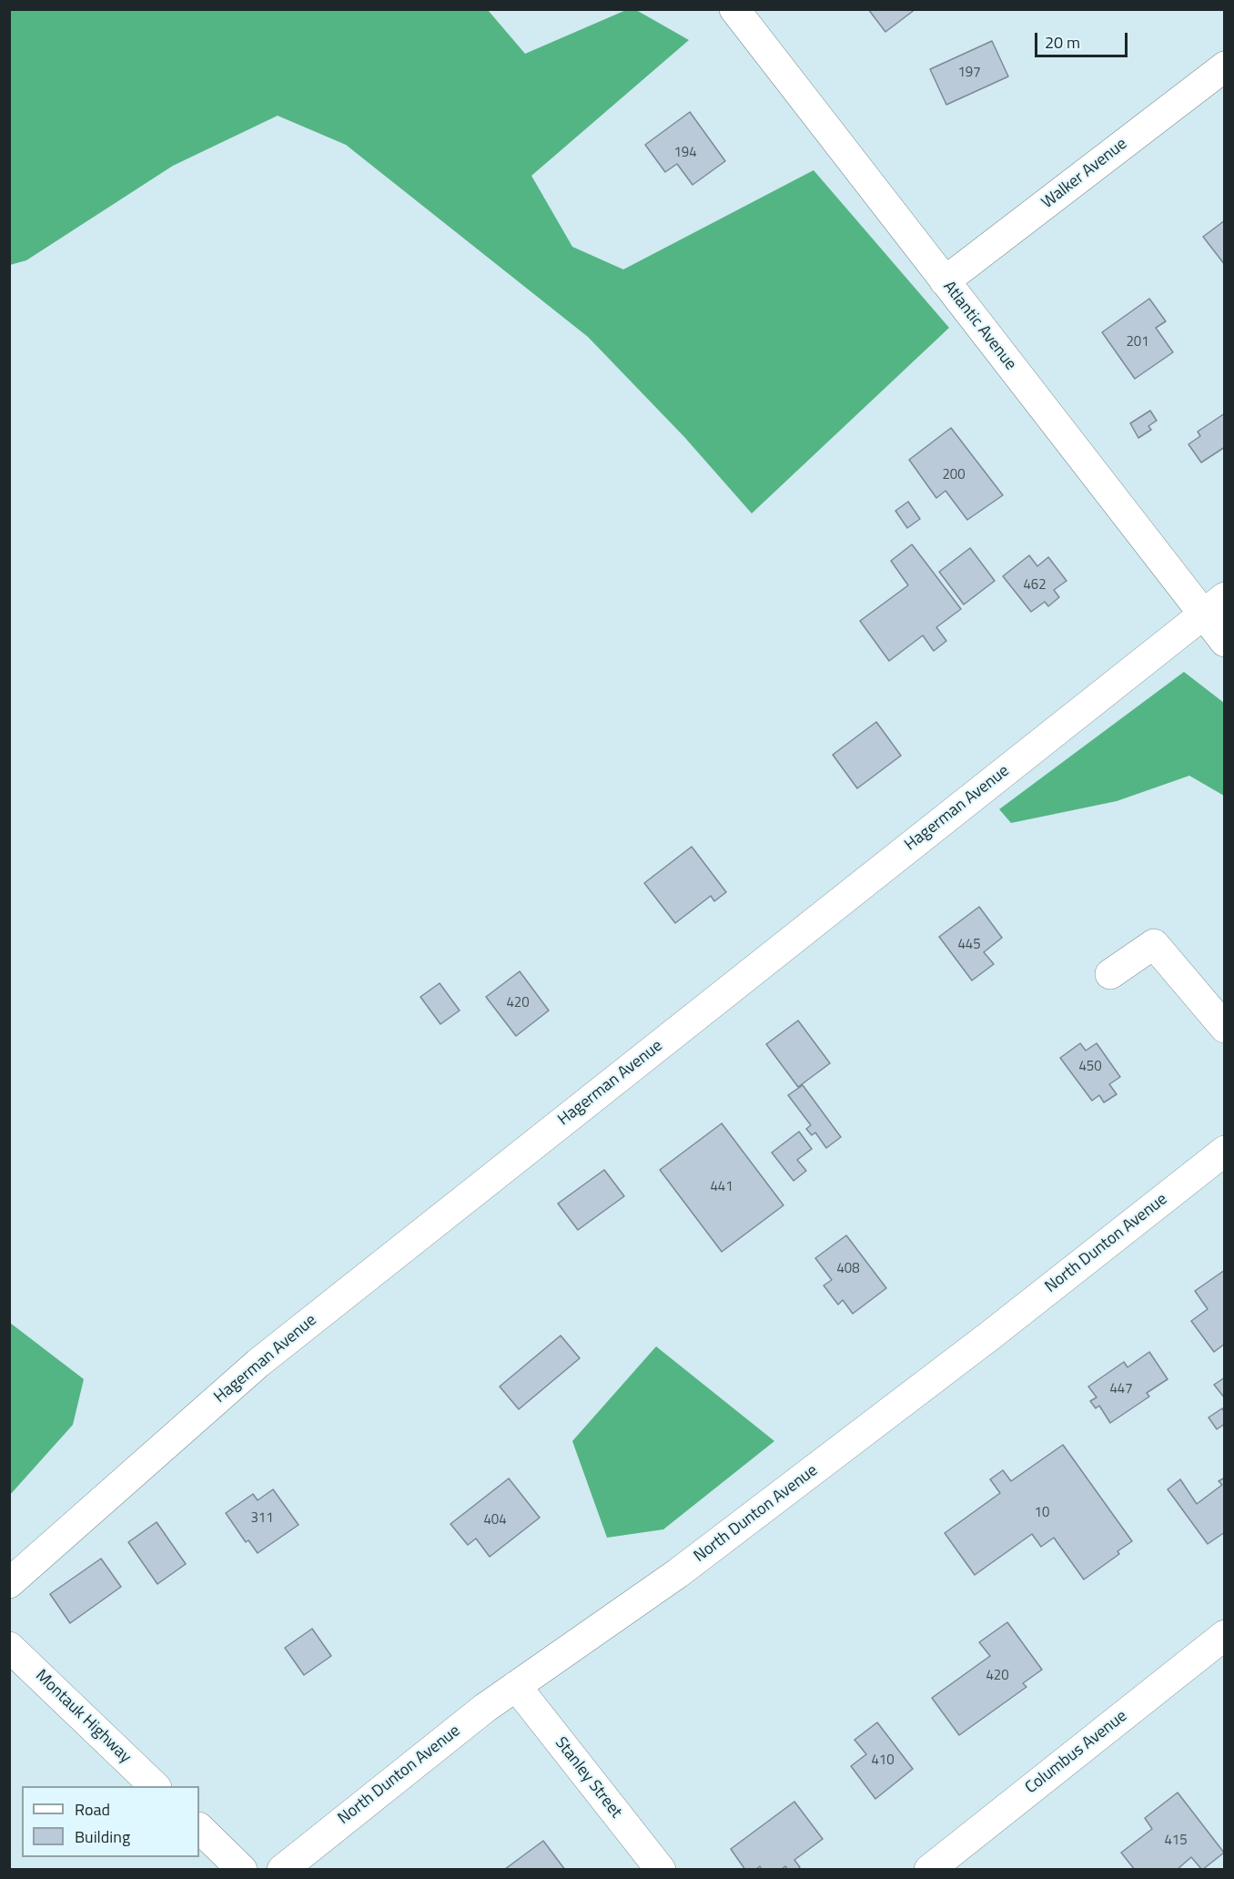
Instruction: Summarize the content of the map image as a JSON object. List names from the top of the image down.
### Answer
{
  "streets": {
    "street": [
      "Walker Avenue",
      "Atlantic Avenue",
      "Hagerman Avenue",
      "North Dunton Avenue",
      "Montauk Highway",
      "Columbus Avenue",
      "Stanley Street"
    ]
  },
  "crossings": [
    ["Walker Avenue", "Atlantic Avenue"],
    ["Atlantic Avenue", "Hagerman Avenue"],
    ["North Dunton Avenue", "Stanley Street"]
  ],
  "house_numbers": [
    "197",
    "194",
    "201",
    "200",
    "462",
    "445",
    "420",
    "450",
    "441",
    "408",
    "447",
    "10",
    "311",
    "404",
    "420",
    "410",
    "415"
  ],
  "legend": ["Road", "Building"],
  "scale_bar": "20 m"
}
